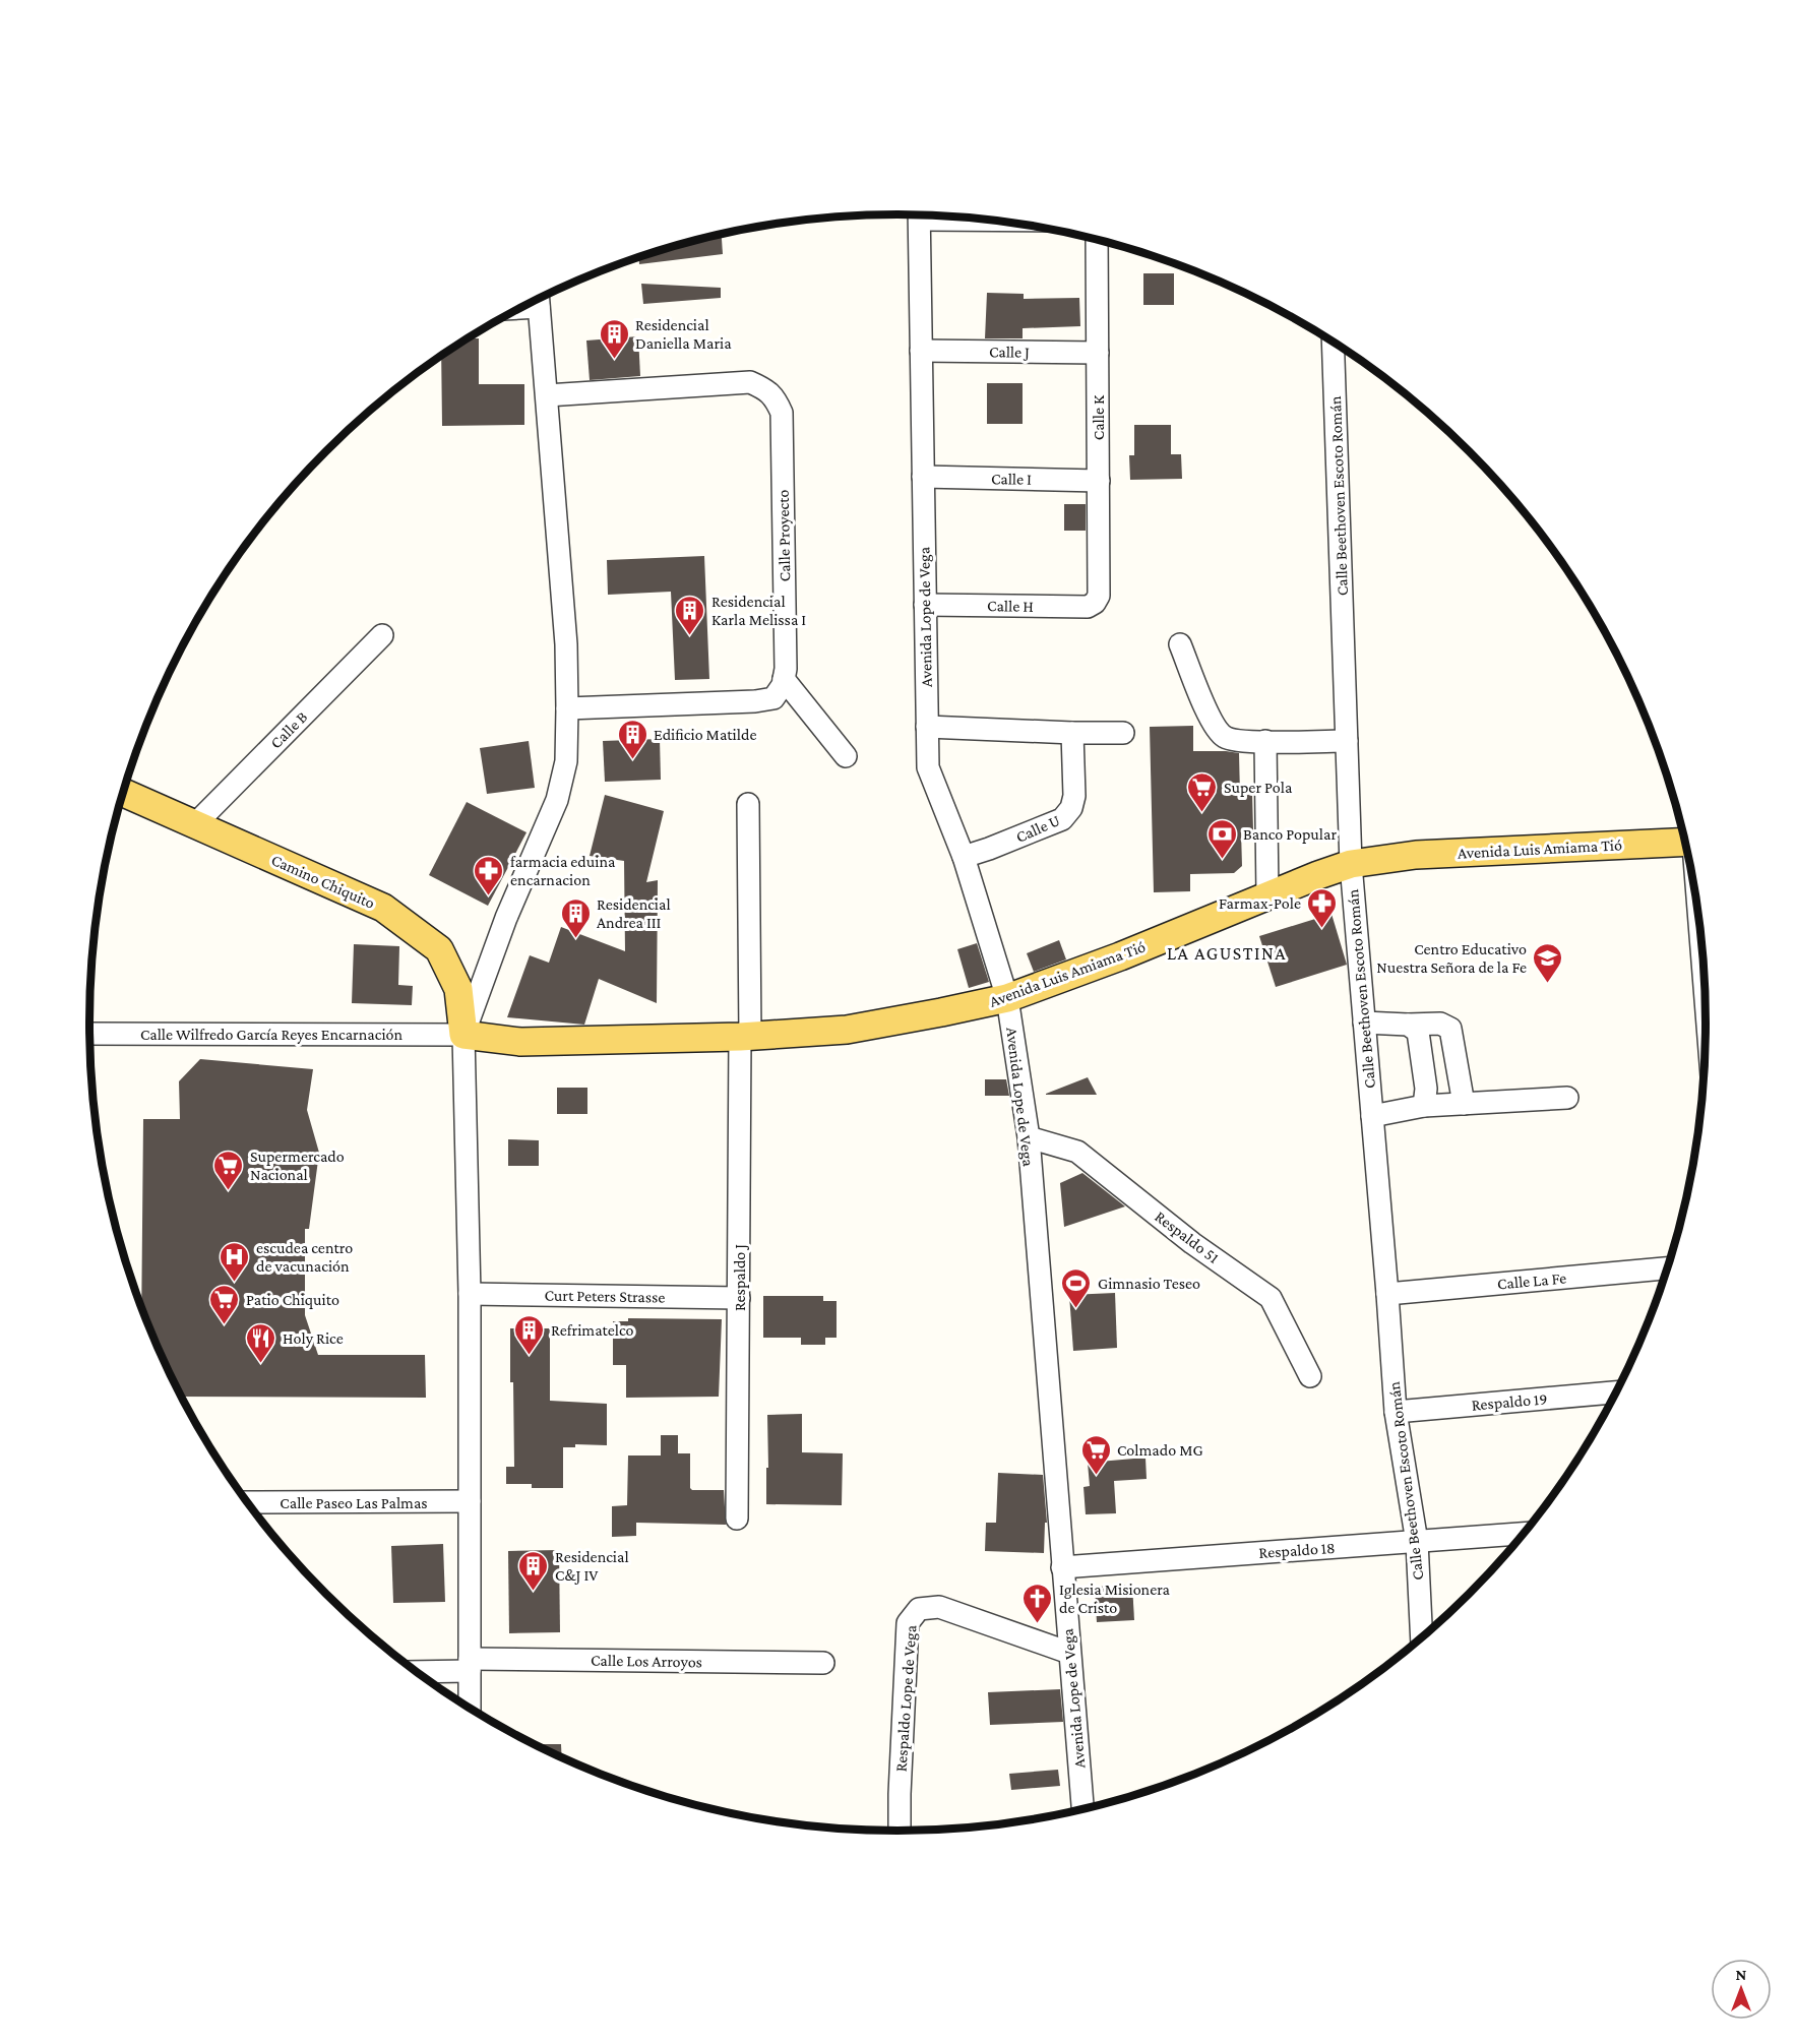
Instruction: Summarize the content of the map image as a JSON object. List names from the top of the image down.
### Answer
{
  "streets": {
    "main road": ["Avenida Luis Amiama Tió", "Camino Chiquito"],
    "street": [
      "Calle J",
      "Calle K",
      "Calle I",
      "Calle Beethoven Escoto Román",
      "Calle Proyecto",
      "Calle H",
      "Avenida Lope de Vega",
      "Calle B",
      "Calle U",
      "Calle Wilfredo García Reyes Encarnación",
      "Respaldo 51",
      "Respaldo J",
      "Calle La Fe",
      "Curt Peters Strasse",
      "Respaldo 19",
      "Calle Paseo Las Palmas",
      "Respaldo 18",
      "Calle Los Arroyos",
      "Respaldo Lope de Vega"
    ]
  },
  "crossings": [
    ["Calle J", "Calle K"],
    ["Calle J", "Avenida Lope de Vega"],
    ["Calle K", "Calle I"],
    ["Calle K", "Calle H"],
    ["Calle I", "Avenida Lope de Vega"],
    ["Calle Beethoven Escoto Román", "Avenida Luis Amiama Tió"],
    ["Calle Beethoven Escoto Román", "Calle La Fe"],
    ["Calle Beethoven Escoto Román", "Respaldo 19"],
    ["Calle Beethoven Escoto Román", "Respaldo 18"],
    ["Calle H", "Avenida Lope de Vega"],
    ["Avenida Lope de Vega", "Calle U"],
    ["Avenida Lope de Vega", "Avenida Luis Amiama Tió"],
    ["Avenida Lope de Vega", "Respaldo 51"],
    ["Avenida Lope de Vega", "Respaldo 18"],
    ["Avenida Lope de Vega", "Respaldo Lope de Vega"],
    ["Calle B", "Camino Chiquito"],
    ["Avenida Luis Amiama Tió", "Camino Chiquito"],
    ["Avenida Luis Amiama Tió", "Calle Wilfredo García Reyes Encarnación"],
    ["Avenida Luis Amiama Tió", "Respaldo J"],
    ["Camino Chiquito", "Calle Wilfredo García Reyes Encarnación"],
    ["Respaldo J", "Curt Peters Strasse"]
  ],
  "districts": ["LA AGUSTINA"],
  "places": {
    "building": [
      "Residencial Daniella Maria",
      "Residencial Karla Melissa I",
      "Edificio Matilde",
      "Residencial Andrea III",
      "Refrimatelco",
      "Residencial C&J IV"
    ],
    "supermarket": [
      "Super Pola",
      "Supermercado Nacional",
      "Patio Chiquito",
      "Colmado MG"
    ],
    "bank": ["Banco Popular"],
    "pharmacy": ["farmacia eduina encarnacion", "Farmax-Pole"],
    "school or university": ["Centro Educativo Nuestra Señora de la Fe"],
    "hospital": ["escudea centro de vacunación"],
    "sports": ["Gimnasio Teseo"],
    "restaurant": ["Holy Rice"],
    "church": ["Iglesia Misionera de Cristo"]
  },
  "north": "top"
}
